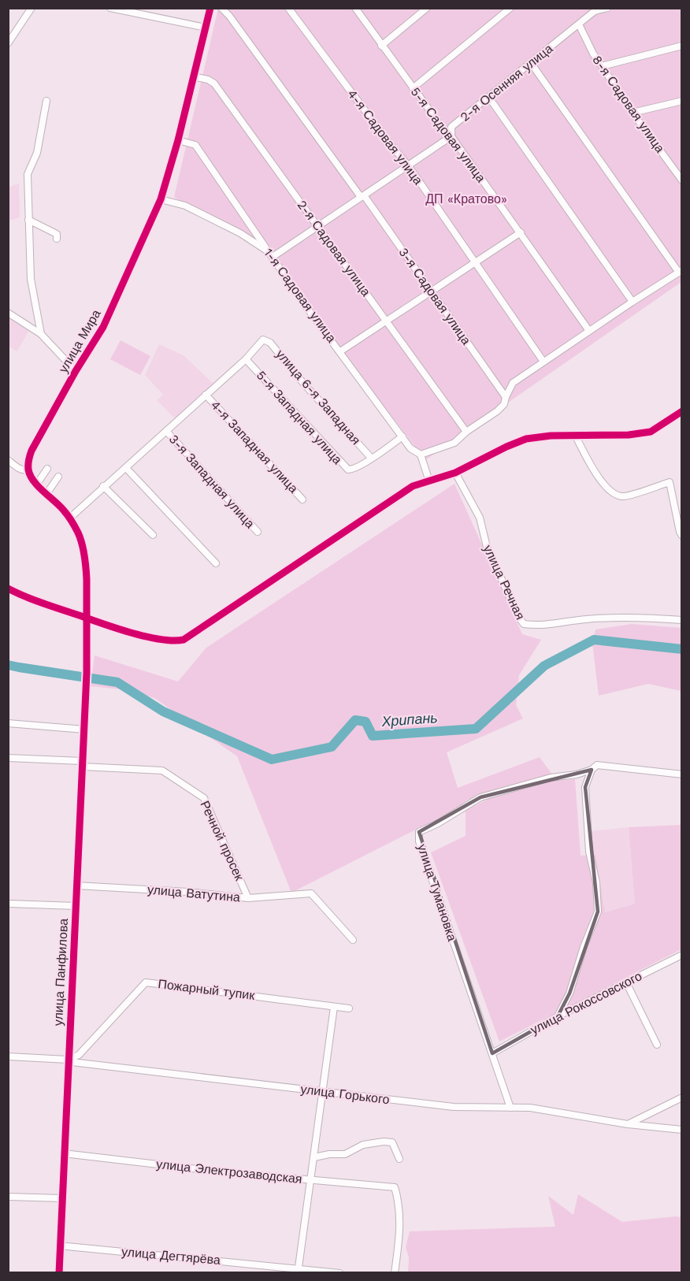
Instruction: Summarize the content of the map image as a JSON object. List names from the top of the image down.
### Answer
{
  "streets": {
    "street": [
      "2-я Осенняя улица",
      "8-я Садовая улица",
      "5-я Садовая улица",
      "4-я Садовая улица",
      "2-я Садовая улица",
      "1-я Садовая улица",
      "3-я Садовая улица",
      "улица Мира",
      "улица 6-я Западная",
      "5-я Западная улица",
      "4-я Западная улица",
      "3-я Западная улица",
      "улица Речная",
      "Речной просек",
      "улица Тумановка",
      "улица Ватутина",
      "улица Панфилова",
      "Пожарный тупик",
      "улица Рокоссовского",
      "улица Горького",
      "улица Электрозаводская",
      "улица Дегтярёва"
    ]
  },
  "crossings": [
    ["2-я Осенняя улица", "8-я Садовая улица"],
    ["2-я Осенняя улица", "5-я Садовая улица"],
    ["2-я Осенняя улица", "4-я Садовая улица"],
    ["2-я Осенняя улица", "2-я Садовая улица"],
    ["2-я Осенняя улица", "1-я Садовая улица"],
    ["2-я Осенняя улица", "3-я Садовая улица"],
    ["2-я Садовая улица", "улица Мира"],
    ["1-я Садовая улица", "улица Мира"],
    ["1-я Садовая улица", "5-я Западная улица"],
    ["улица 6-я Западная", "5-я Западная улица"],
    ["Речной просек", "улица Ватутина"],
    ["Речной просек", "улица Панфилова"],
    ["улица Тумановка", "улица Рокоссовского"],
    ["улица Тумановка", "улица Горького"],
    ["улица Ватутина", "улица Панфилова"],
    ["улица Панфилова", "Пожарный тупик"],
    ["улица Панфилова", "улица Горького"],
    ["улица Панфилова", "улица Электрозаводская"],
    ["улица Панфилова", "улица Дегтярёва"],
    ["Пожарный тупик", "улица Горького"]
  ],
  "water": ["Хрипань"],
  "parks": ["ДП «Кратово»"]
}
